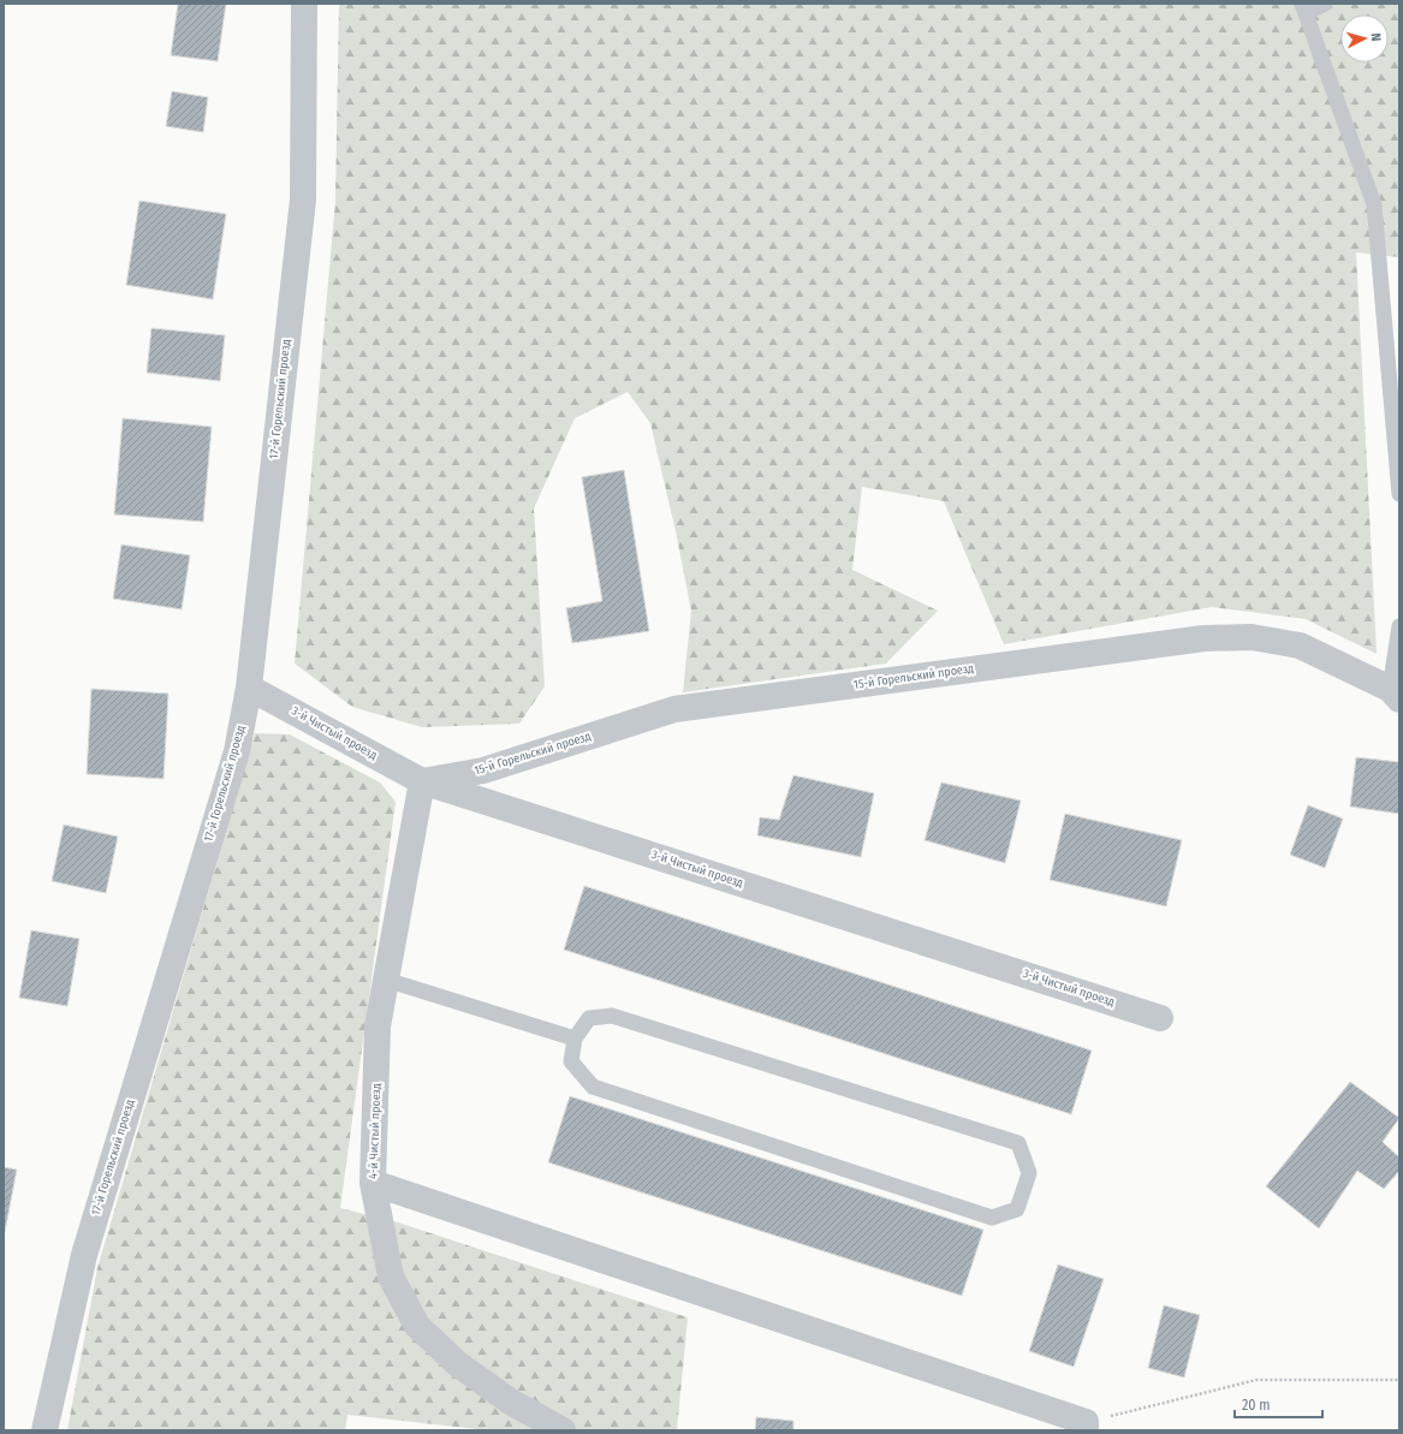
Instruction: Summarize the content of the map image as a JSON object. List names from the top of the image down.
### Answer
{
  "streets": {
    "street": [
      "17-й Горельский проезд",
      "15-й Горельский проезд",
      "3-й Чистый проезд",
      "4-й Чистый проезд"
    ]
  },
  "crossings": [
    ["17-й Горельский проезд", "3-й Чистый проезд"],
    ["15-й Горельский проезд", "3-й Чистый проезд"],
    ["15-й Горельский проезд", "4-й Чистый проезд"],
    ["3-й Чистый проезд", "4-й Чистый проезд"]
  ],
  "scale_bar": "20 m",
  "north": "right"
}
